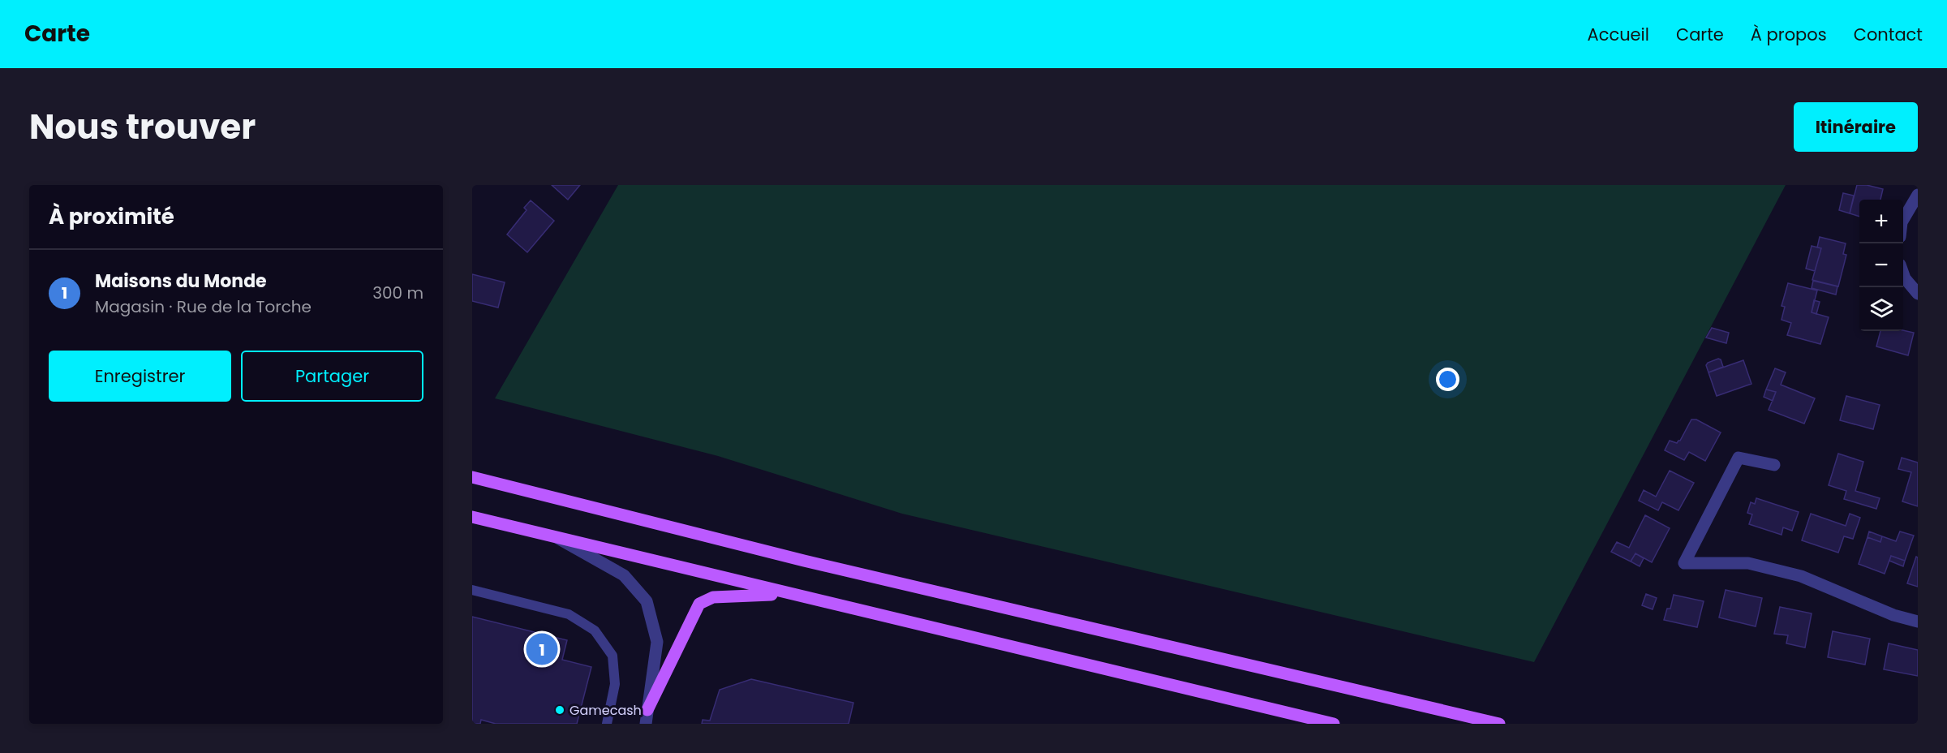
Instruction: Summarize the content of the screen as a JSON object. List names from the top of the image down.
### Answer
{
  "places": ["Gamecash"],
  "page": {
    "header": "Carte",
    "nav": [
      "Accueil",
      "Carte",
      "À propos",
      "Contact"
    ],
    "title": "Nous trouver",
    "buttons": [
      "Itinéraire",
      ["Enregistrer", "Partager"]
    ],
    "heading": "À proximité",
    "map_buttons": ["+", "−"],
    "list": [
      {
        "mark": "1",
        "name": "Maisons du Monde",
        "note": "Magasin · Rue de la Torche",
        "value": "300 m"
      }
    ],
    "pins": "1"
  }
}
